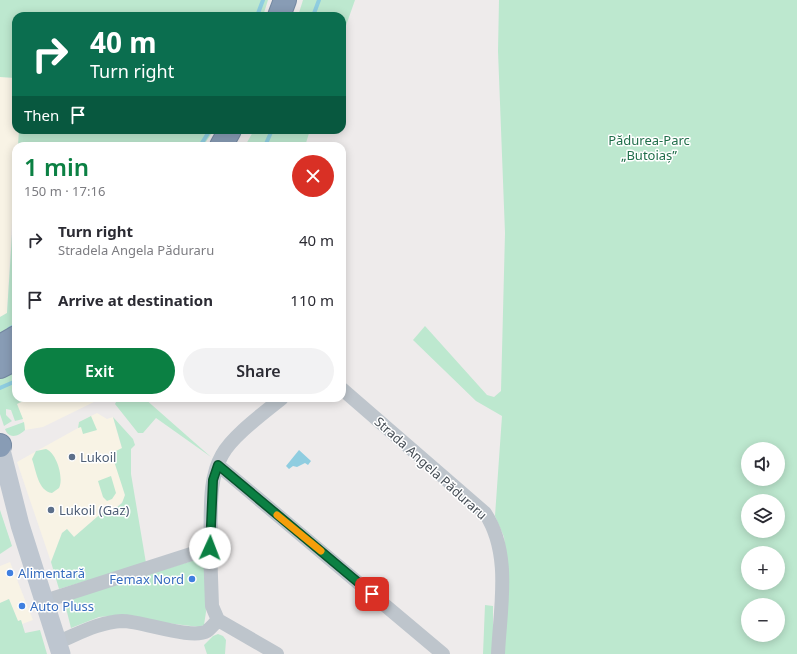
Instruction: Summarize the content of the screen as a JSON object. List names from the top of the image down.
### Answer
{
  "streets": {
    "street": ["Strada Angela Păduraru"]
  },
  "parks": ["Pădurea-Parc „Butoiaș”"],
  "places": [
    "Lukoil",
    "Lukoil (Gaz)",
    "Alimentară",
    "Femax Nord",
    "Auto Pluss"
  ],
  "page": {
    "turn": ["40 m", "Turn right"],
    "then": "Then",
    "heading": ["1 min", "150 m · 17:16"],
    "list": [
      {
        "name": "Turn right",
        "note": "Stradela Angela Păduraru",
        "value": "40 m"
      },
      {
        "name": "Arrive at destination",
        "value": "110 m"
      }
    ],
    "buttons": ["Exit", "Share"],
    "map_buttons": ["+", "−"]
  }
}
